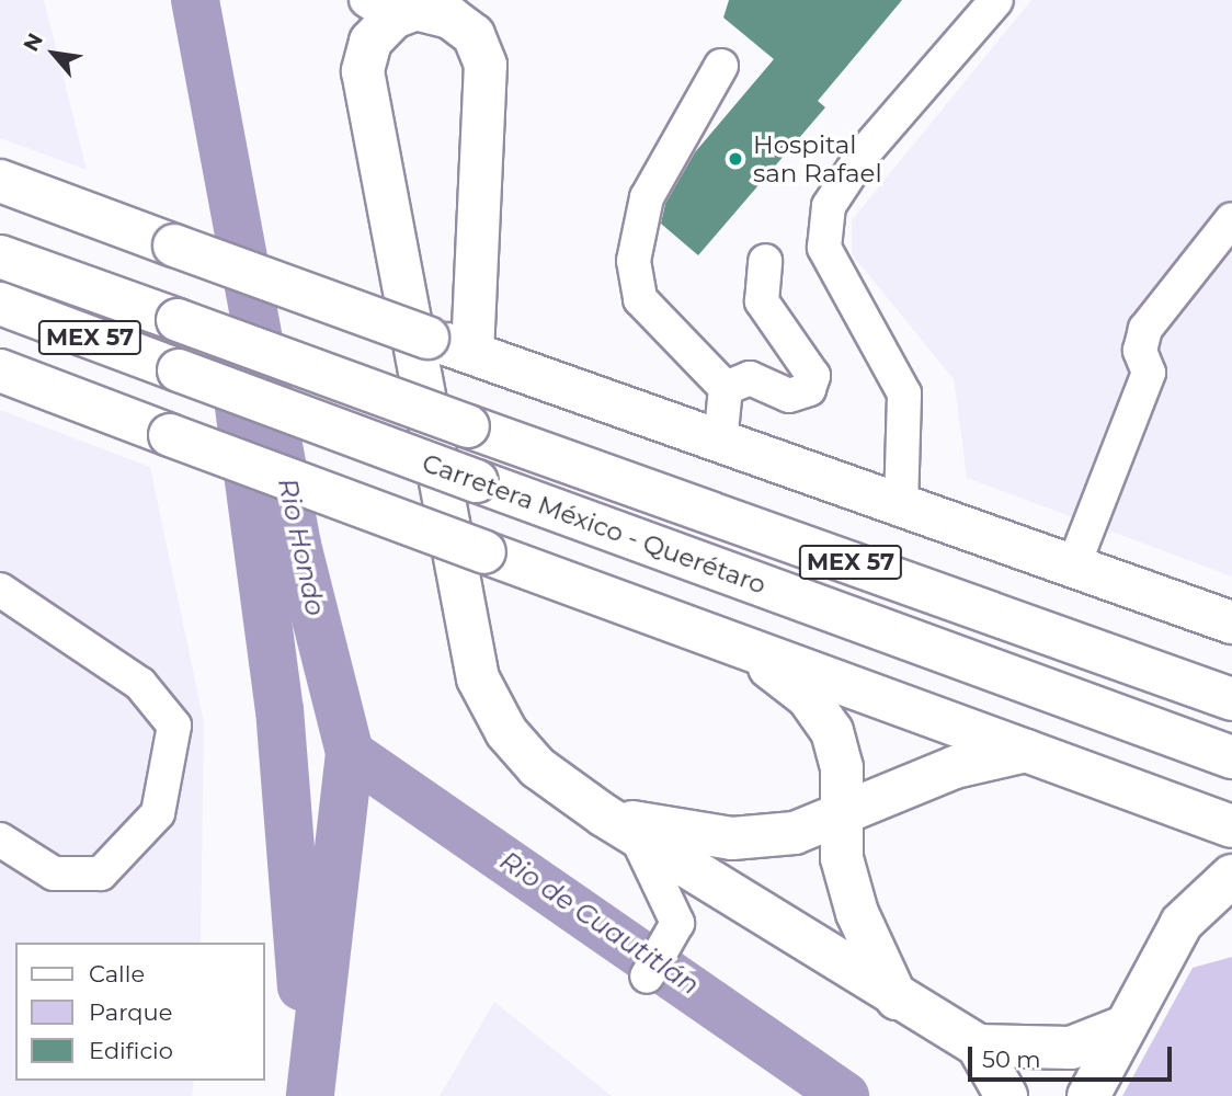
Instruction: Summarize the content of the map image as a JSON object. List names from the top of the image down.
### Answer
{
  "streets": {
    "main road": ["MEX 57", "Carretera México - Querétaro"]
  },
  "water": ["Rio Hondo", "Rio de Cuautitlán"],
  "places": ["Hospital san Rafael"],
  "legend": ["Calle", "Parque", "Edificio"],
  "scale_bar": "50 m",
  "north": "top left"
}
